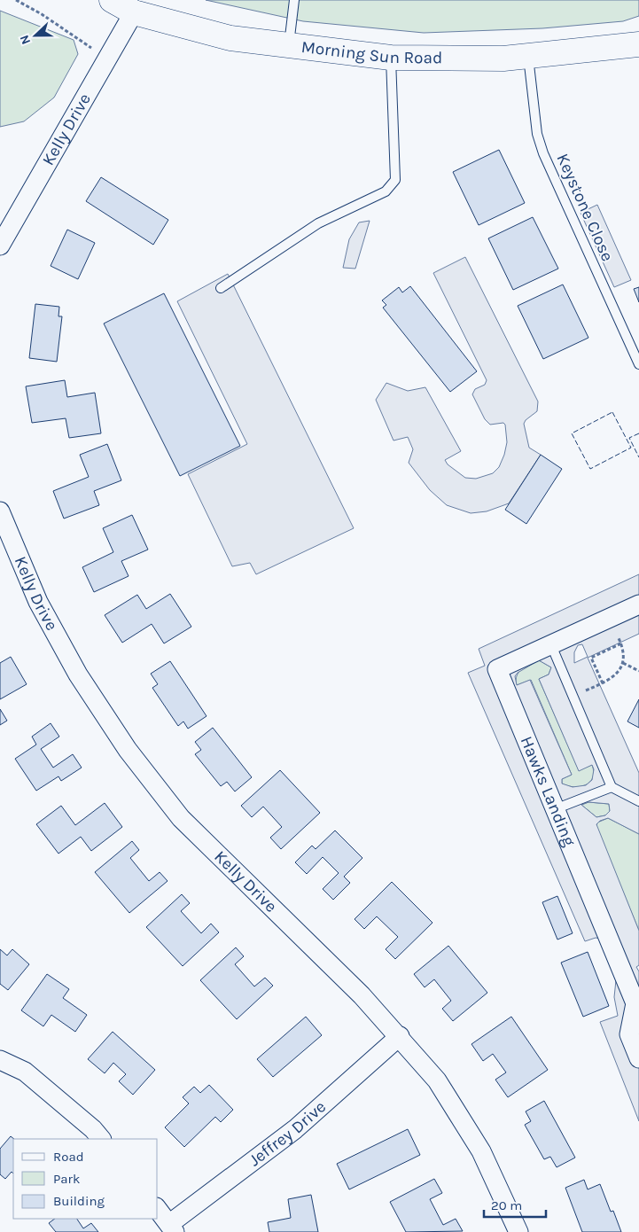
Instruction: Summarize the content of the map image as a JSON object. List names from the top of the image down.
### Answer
{
  "streets": {
    "main road": ["Morning Sun Road"],
    "street": ["Kelly Drive", "Hawks Landing", "Jeffrey Drive"],
    "lane": ["Keystone Close"]
  },
  "crossings": [
    ["Morning Sun Road", "Kelly Drive"],
    ["Morning Sun Road", "Keystone Close"],
    ["Kelly Drive", "Jeffrey Drive"]
  ],
  "legend": ["Road", "Park", "Building"],
  "scale_bar": "20 m",
  "north": "left"
}
